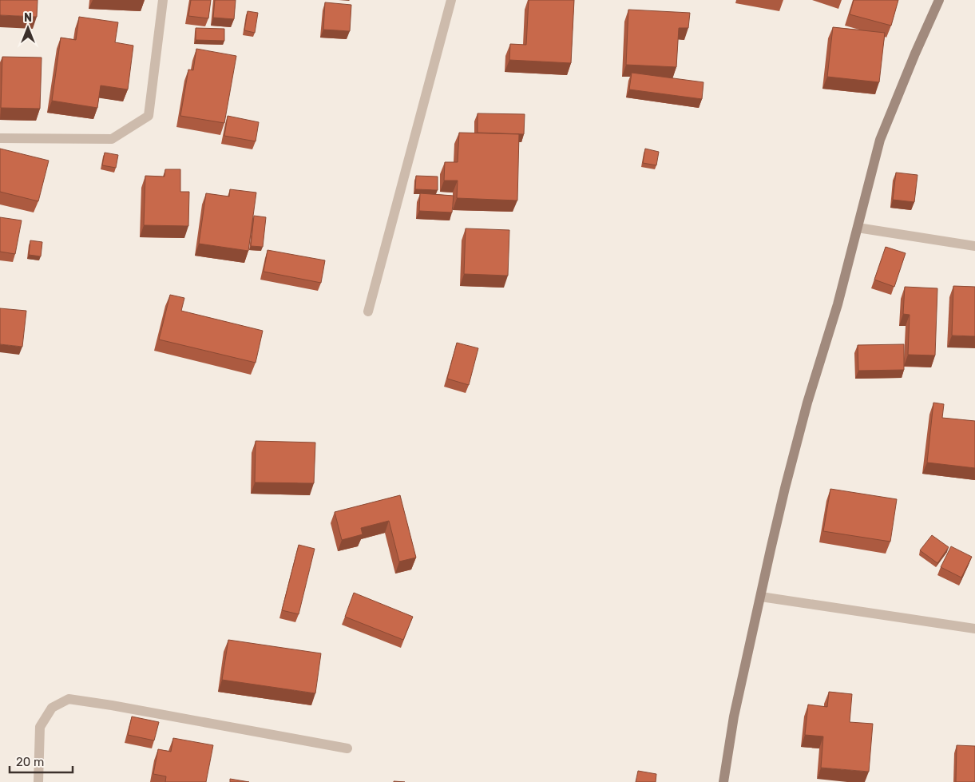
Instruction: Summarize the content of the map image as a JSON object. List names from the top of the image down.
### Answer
{
  "scale_bar": "20 m",
  "north": "top"
}
